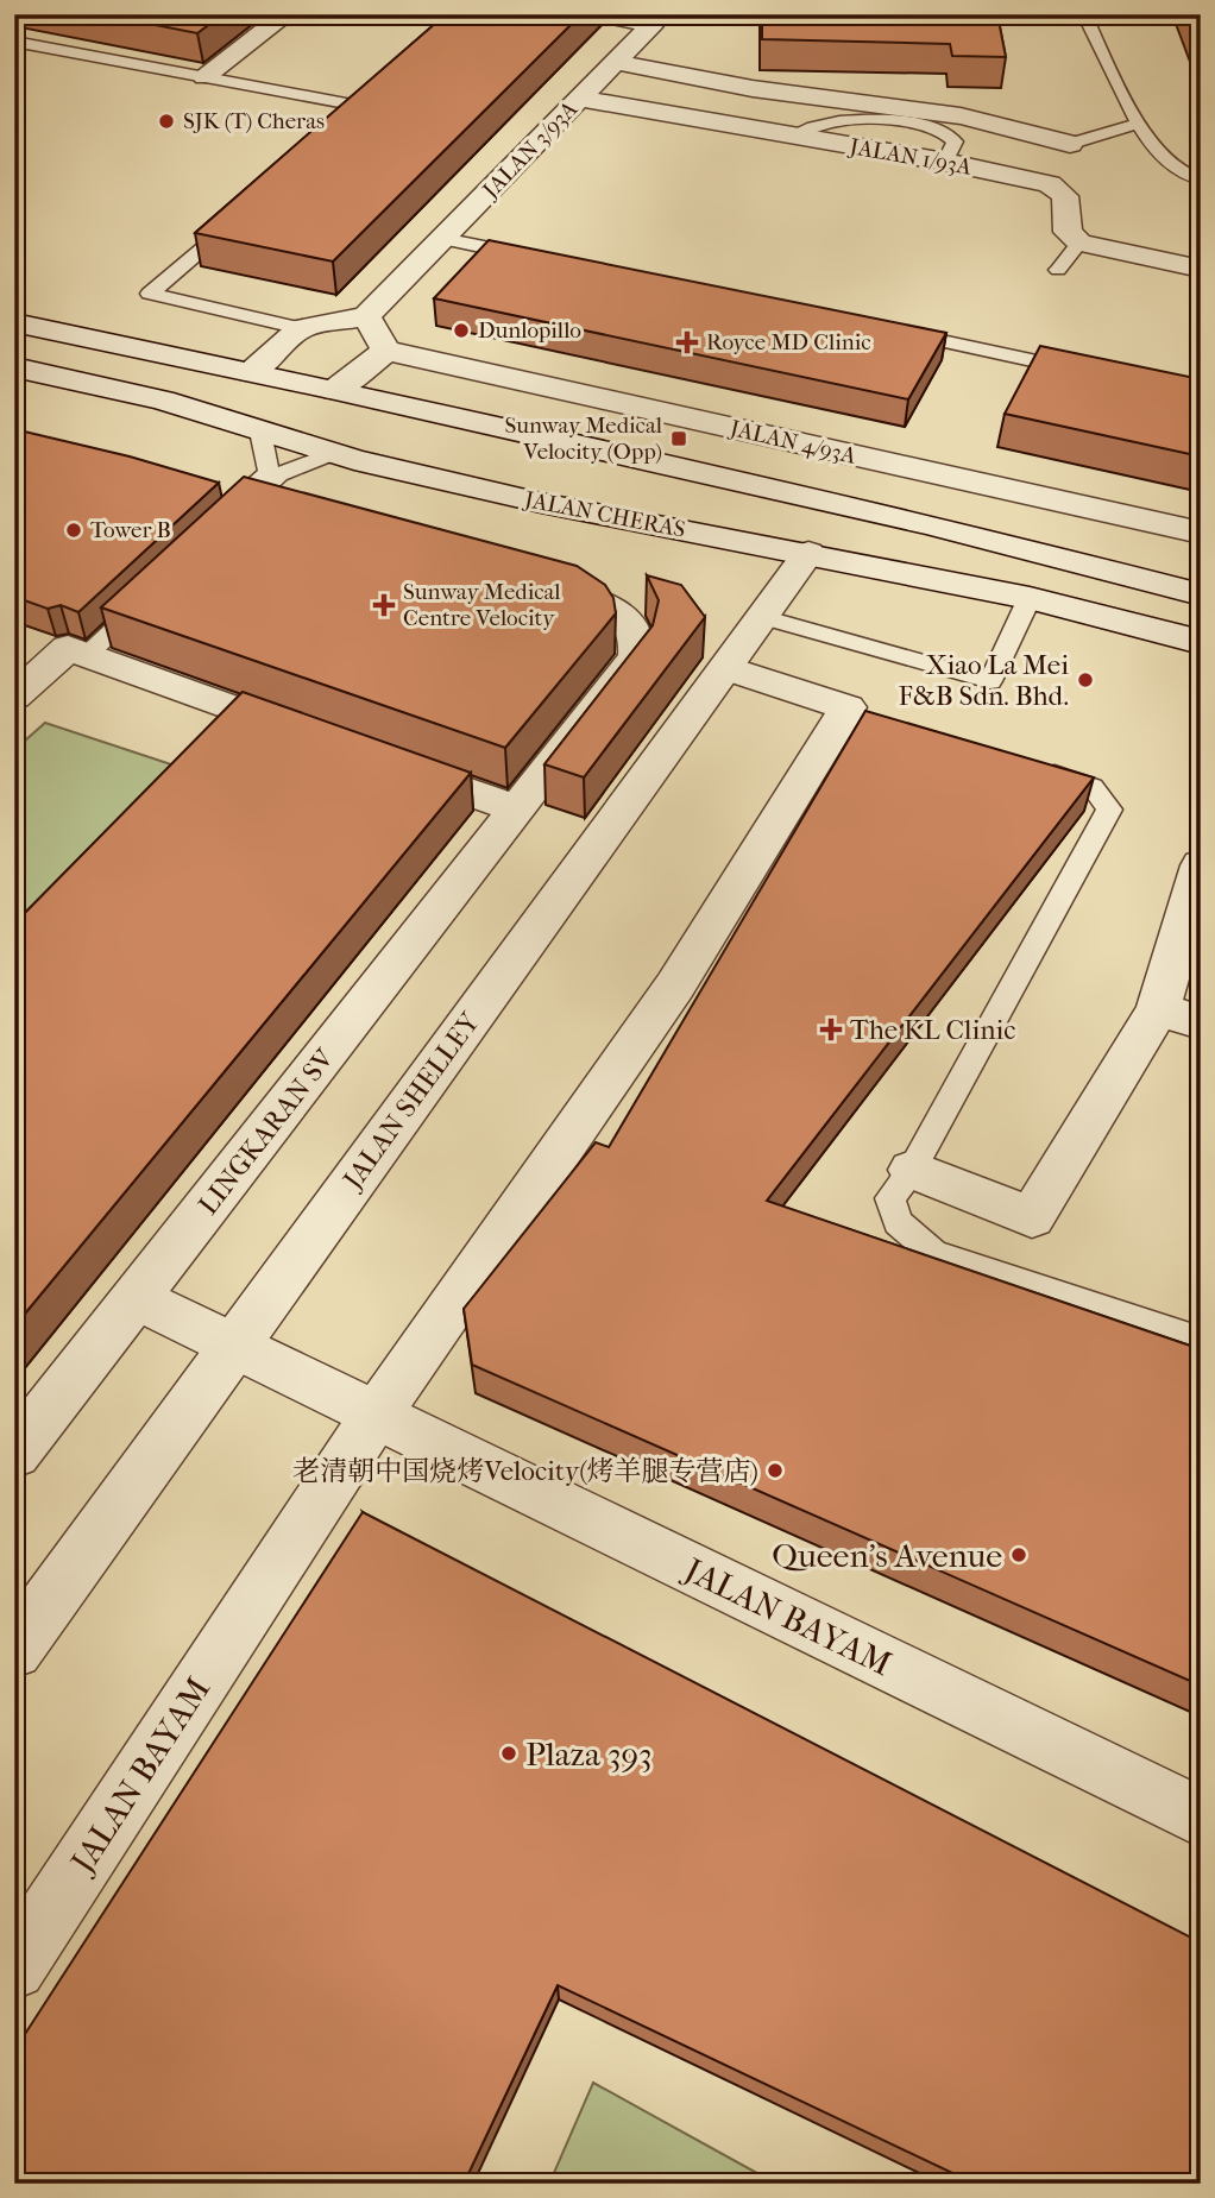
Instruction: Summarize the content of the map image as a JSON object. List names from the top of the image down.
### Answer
{
  "streets": {
    "street": [
      "JALAN 3/93A",
      "JALAN 1/93A",
      "JALAN 4/93A",
      "JALAN CHERAS",
      "JALAN SHELLEY",
      "LINGKARAN SV",
      "JALAN BAYAM"
    ]
  },
  "crossings": [
    ["JALAN 3/93A", "JALAN 1/93A"],
    ["JALAN CHERAS", "JALAN SHELLEY"],
    ["JALAN SHELLEY", "JALAN BAYAM"],
    ["LINGKARAN SV", "JALAN BAYAM"]
  ],
  "places": {
    "other": [
      "SJK (T) Cheras",
      "Dunlopillo",
      "Tower B",
      "Xiao La Mei F&B Sdn. Bhd.",
      "老清朝中国烧烤Velocity(烤羊腿专营店)",
      "Queen's Avenue",
      "Plaza 393"
    ],
    "health": ["Royce MD Clinic", "Sunway Medical Centre Velocity", "The KL Clinic"],
    "transit": ["Sunway Medical Velocity (Opp)"]
  }
}
